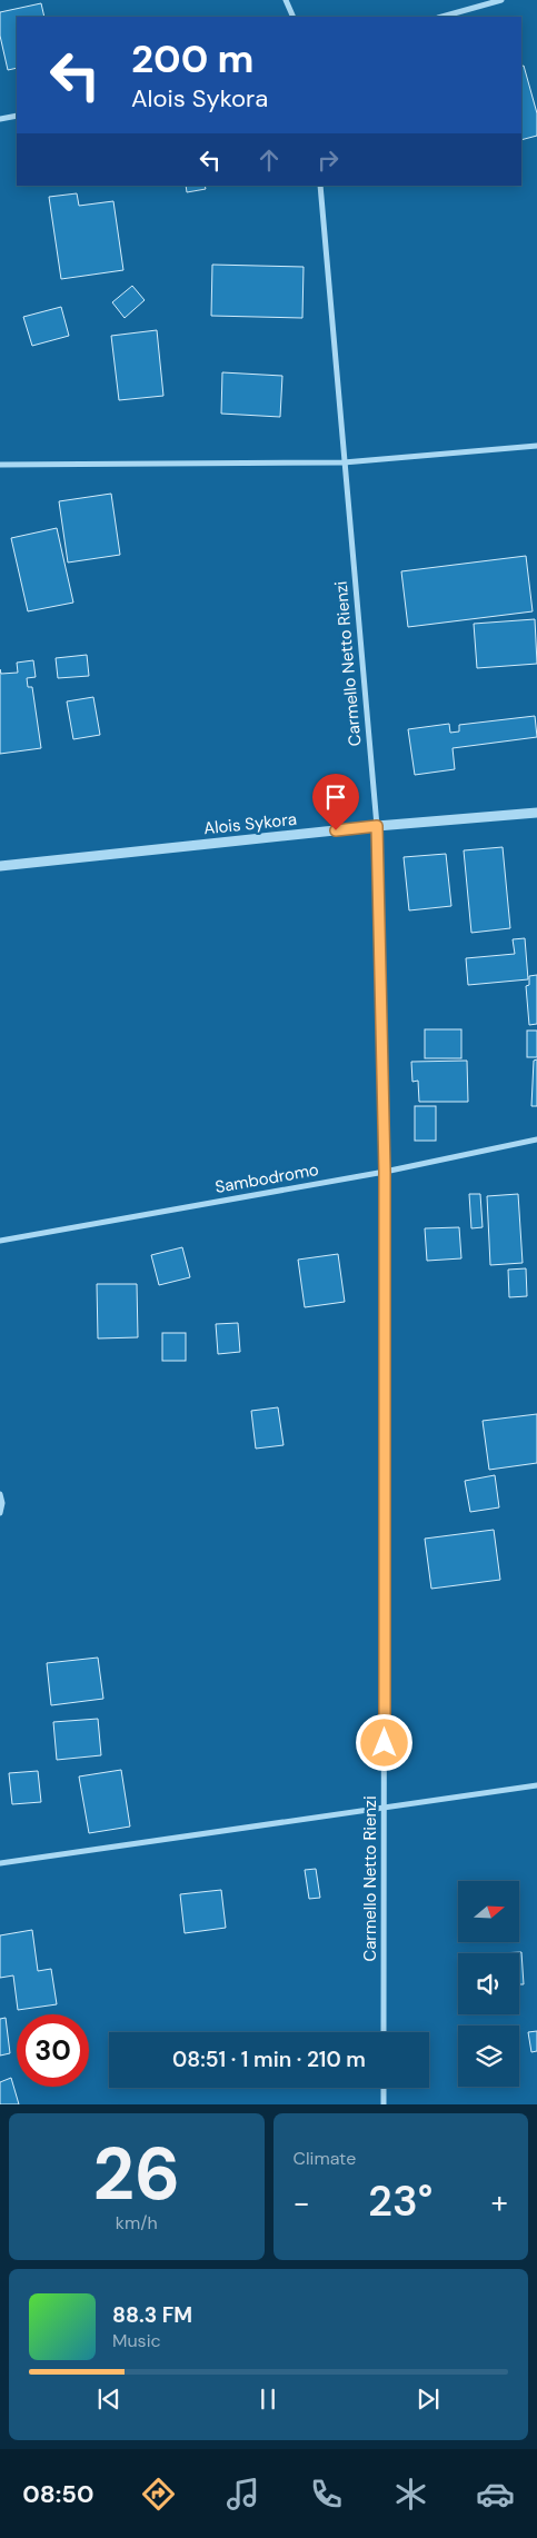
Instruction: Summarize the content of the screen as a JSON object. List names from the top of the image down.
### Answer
{
  "streets": {
    "street": ["Carmello Netto Rienzi", "Alois Sykora", "Sambodromo"]
  },
  "crossings": [
    ["Carmello Netto Rienzi", "Alois Sykora"],
    ["Carmello Netto Rienzi", "Sambodromo"]
  ],
  "north": "right",
  "page": {
    "turn": ["200 m", "Alois Sykora"],
    "limit": "30",
    "trip": "08:51 · 1 min · 210 m",
    "tile": [
      ["26", "km/h"],
      "Climate"
    ],
    "heat": ["−", "23°", "+"],
    "song": ["88.3 FM", "Music"],
    "tabs": "08:50"
  }
}
